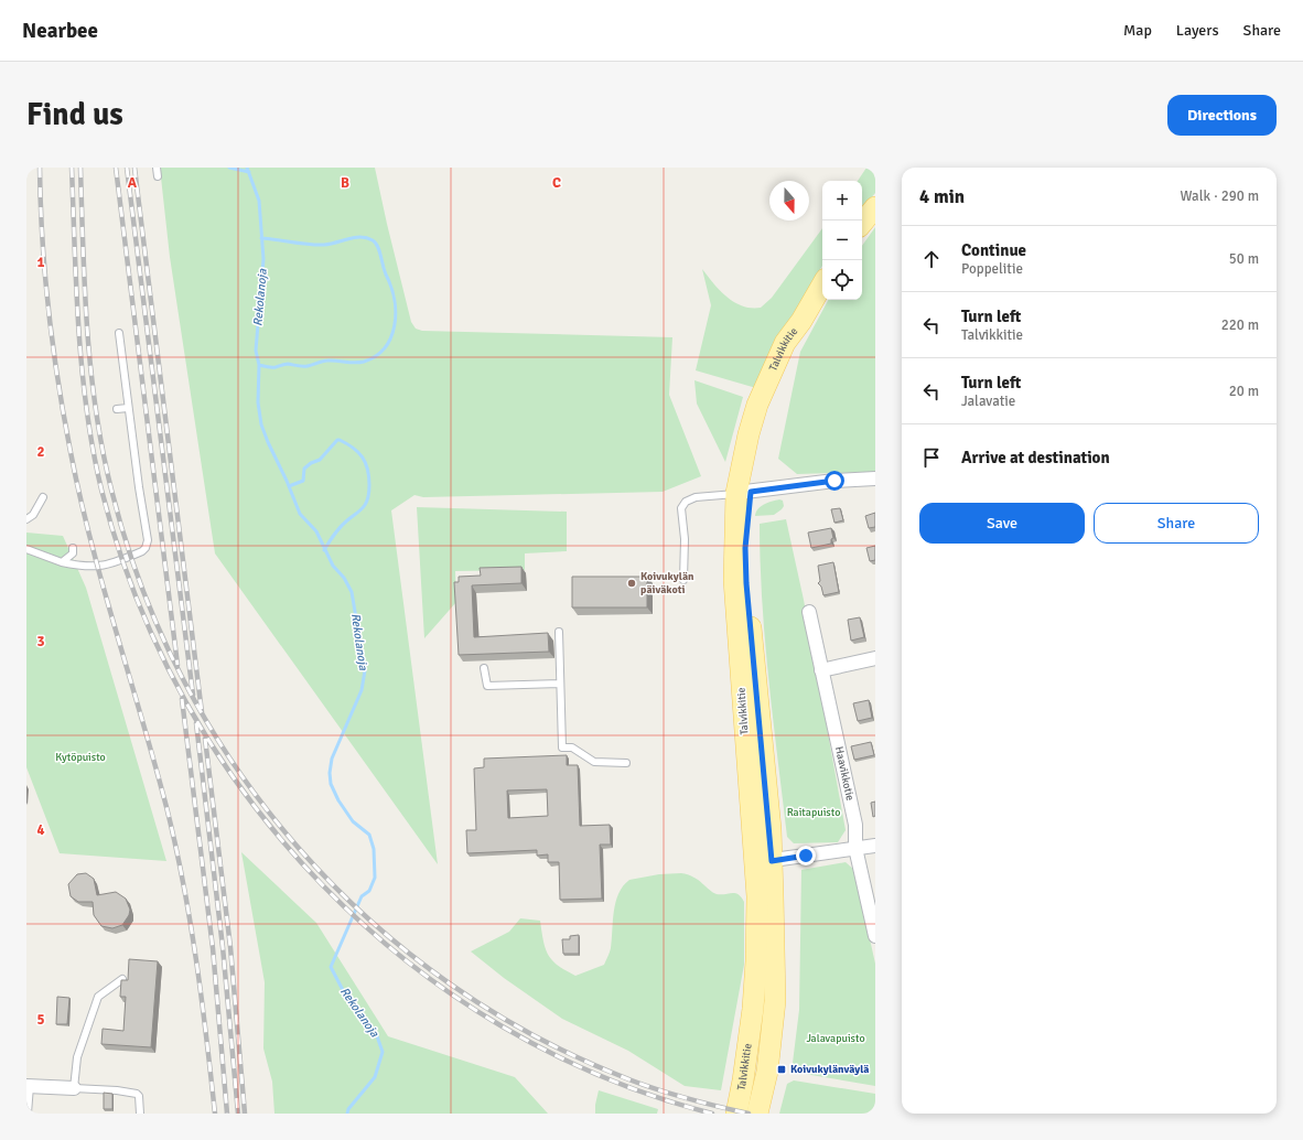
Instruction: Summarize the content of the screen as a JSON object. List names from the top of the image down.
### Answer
{
  "streets": {
    "main road": ["Talvikkitie"],
    "street": ["Haavikkotie"]
  },
  "water": ["Rekolanoja"],
  "parks": ["Kytöpuisto", "Raitapuisto", "Jalavapuisto"],
  "places": {
    "other": ["Koivukylän päiväkoti"],
    "transit": ["Koivukylänväylä"]
  },
  "north": "bottom",
  "page": {
    "header": "Nearbee",
    "nav": ["Map", "Layers", "Share"],
    "buttons": [
      "Directions",
      ["Save", "Share"]
    ],
    "title": "Find us",
    "heading": ["4 min", "Walk · 290 m"],
    "map_buttons": ["+", "−"],
    "list": [
      ["Continue", "Poppelitie", "50 m"],
      ["Turn left", "Talvikkitie", "220 m"],
      ["Turn left", "Jalavatie", "20 m"],
      "Arrive at destination"
    ]
  },
  "grid": {
    "columns": ["A", "B", "C"],
    "rows": [
      "1",
      "2",
      "3",
      "4",
      "5"
    ]
  }
}
